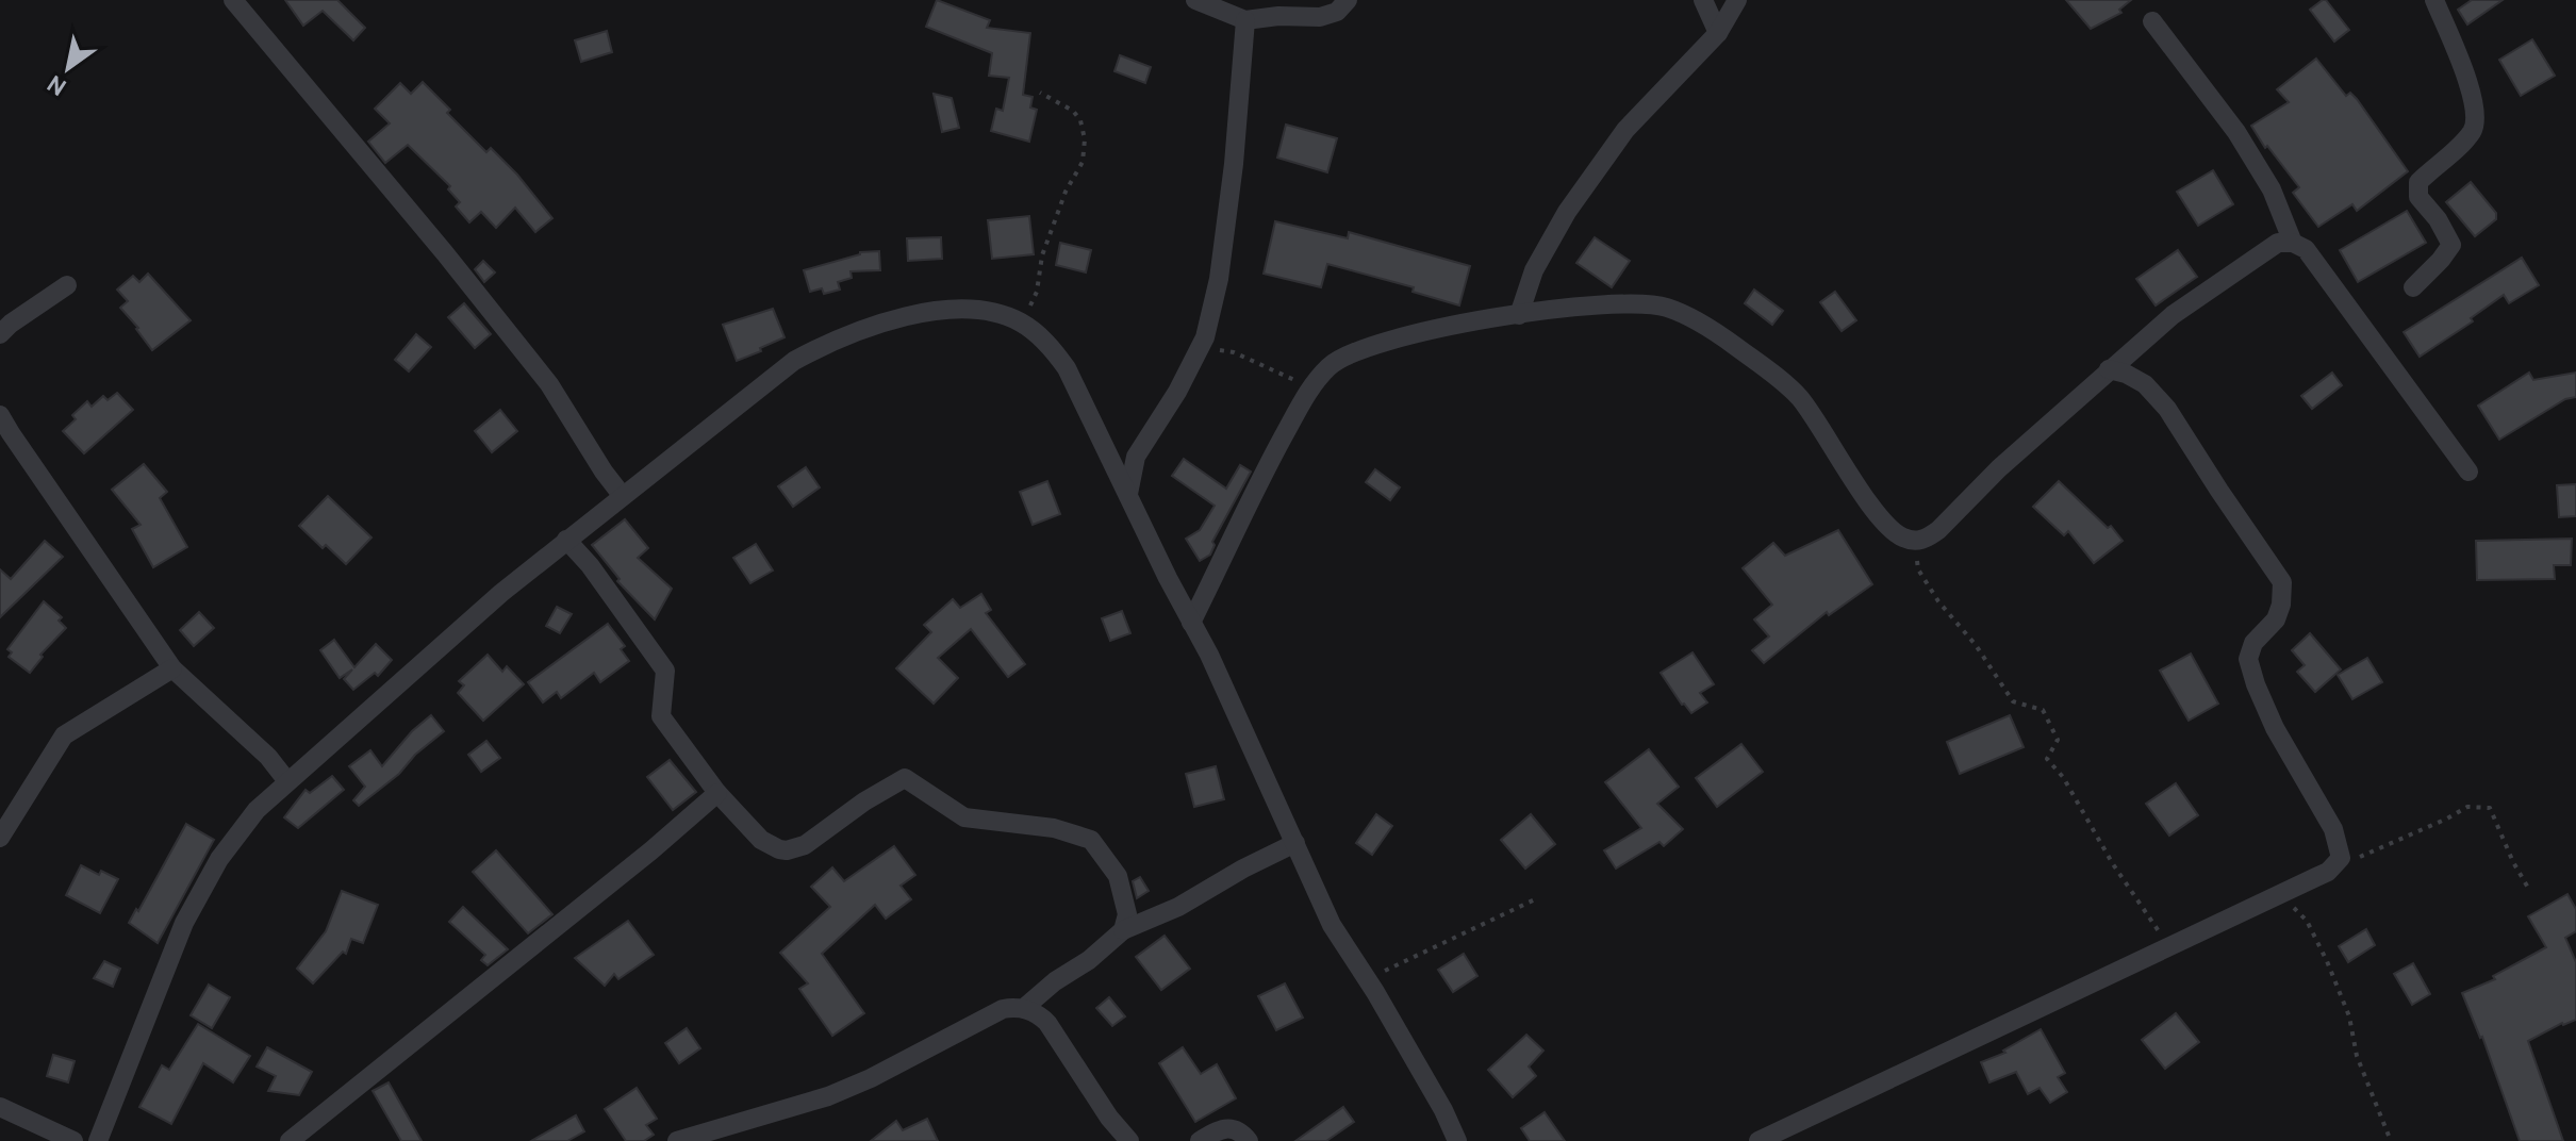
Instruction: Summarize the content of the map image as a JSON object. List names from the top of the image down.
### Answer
{
  "north": "bottom left"
}
